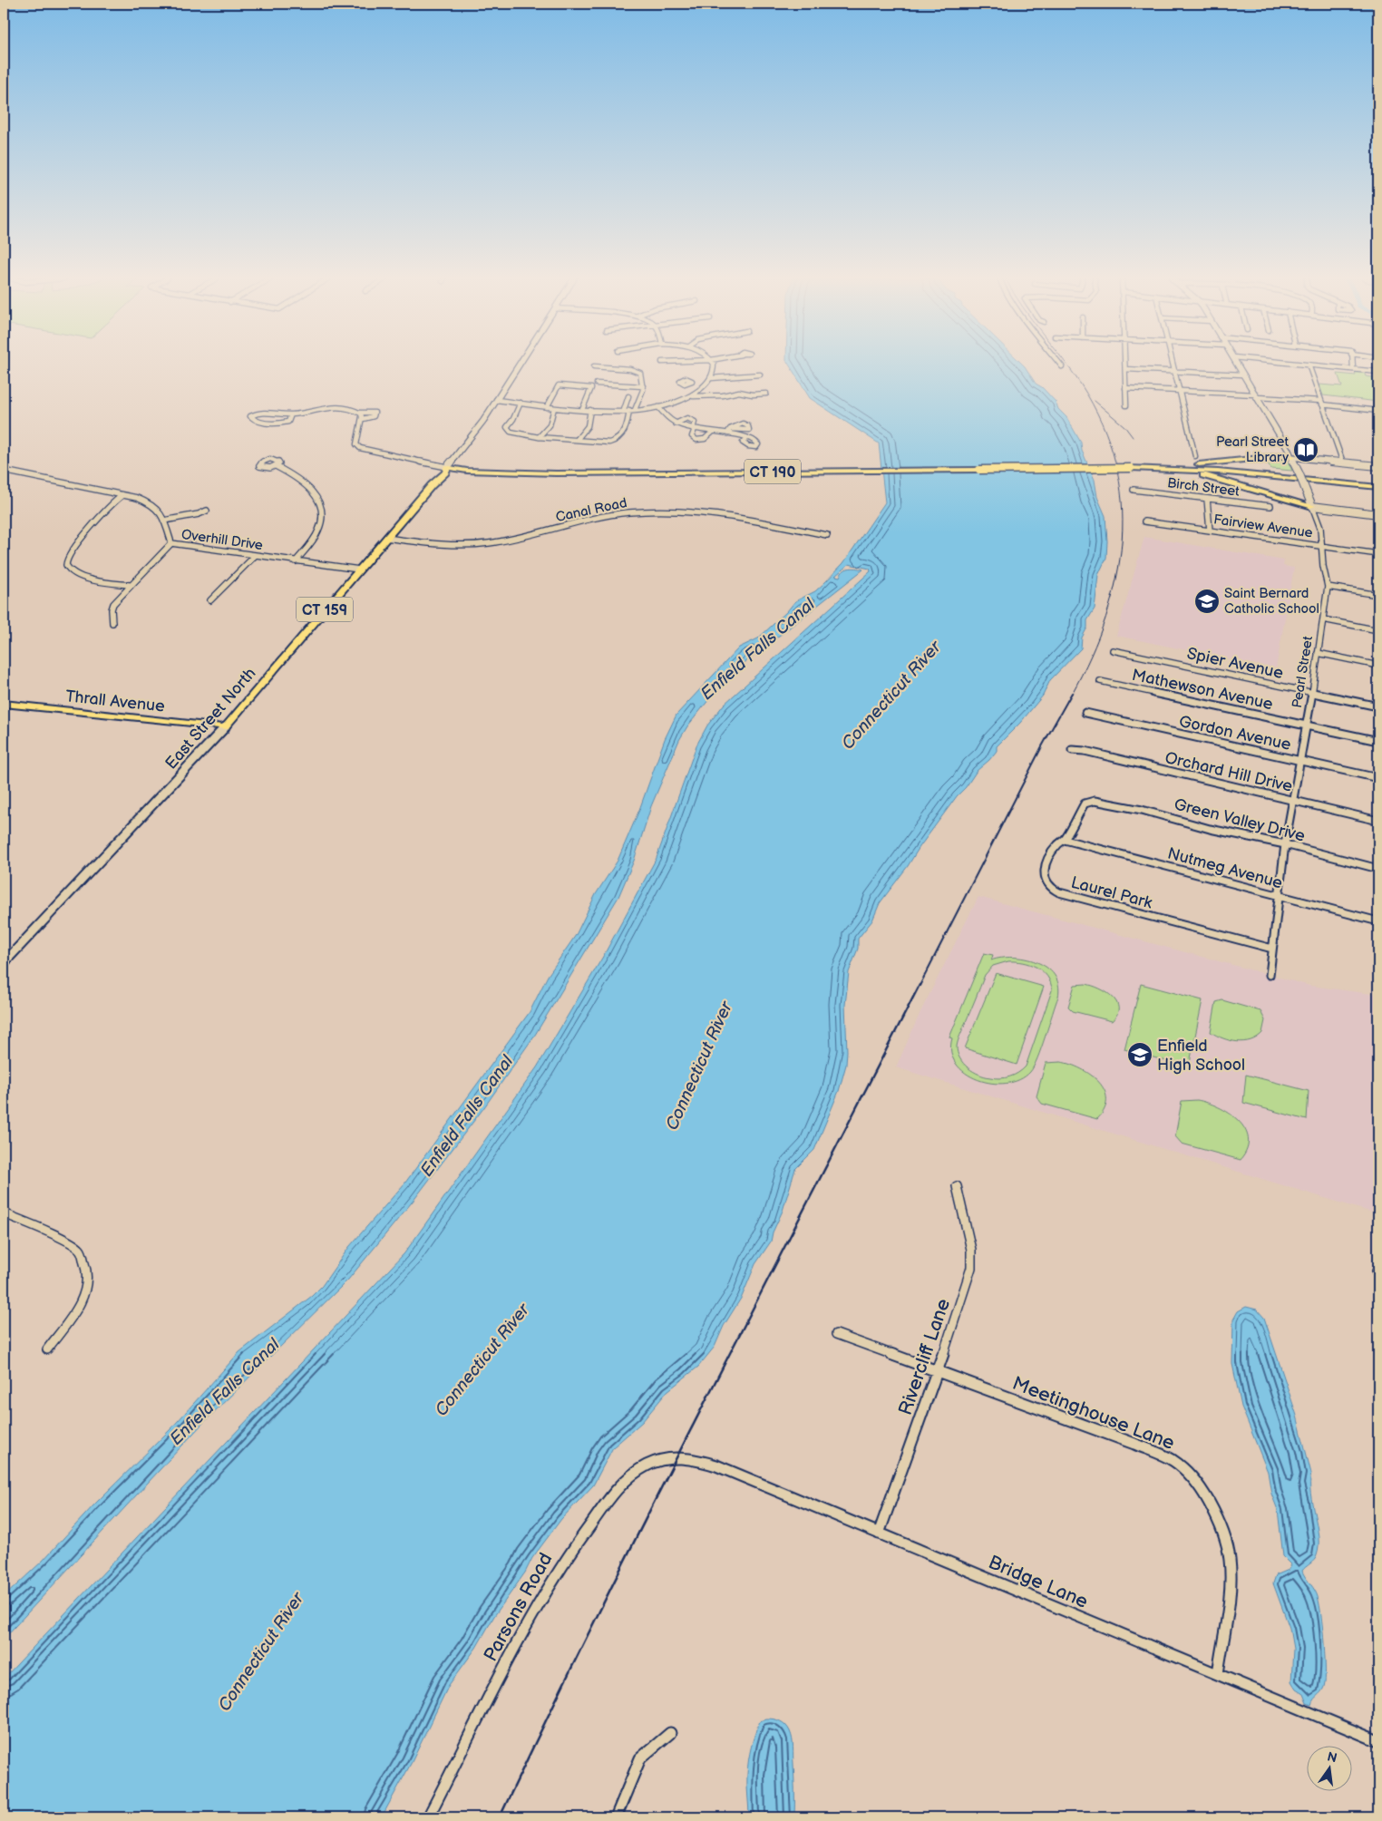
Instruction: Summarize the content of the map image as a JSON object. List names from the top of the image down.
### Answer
{
  "streets": {
    "main road": [
      "CT 190",
      "CT 159",
      "Pearl Street",
      "Thrall Avenue",
      "East Street North"
    ],
    "street": [
      "Birch Street",
      "Canal Road",
      "Fairview Avenue",
      "Overhill Drive",
      "Spier Avenue",
      "Mathewson Avenue",
      "Gordon Avenue",
      "Orchard Hill Drive",
      "Green Valley Drive",
      "Nutmeg Avenue",
      "Laurel Park",
      "Rivercliff Lane",
      "Meetinghouse Lane",
      "Bridge Lane",
      "Parsons Road"
    ]
  },
  "crossings": [
    ["CT 190", "East Street North"],
    ["Canal Road", "East Street North"],
    ["Fairview Avenue", "Pearl Street"],
    ["Overhill Drive", "East Street North"],
    ["Spier Avenue", "Pearl Street"],
    ["Pearl Street", "Mathewson Avenue"],
    ["Pearl Street", "Gordon Avenue"],
    ["Pearl Street", "Orchard Hill Drive"],
    ["Pearl Street", "Green Valley Drive"],
    ["Pearl Street", "Nutmeg Avenue"],
    ["Pearl Street", "Laurel Park"],
    ["Thrall Avenue", "East Street North"],
    ["Green Valley Drive", "Laurel Park"],
    ["Nutmeg Avenue", "Laurel Park"],
    ["Rivercliff Lane", "Meetinghouse Lane"],
    ["Rivercliff Lane", "Bridge Lane"],
    ["Meetinghouse Lane", "Bridge Lane"],
    ["Bridge Lane", "Parsons Road"]
  ],
  "water": ["Enfield Falls Canal", "Connecticut River"],
  "places": {
    "library": ["Pearl Street Library"],
    "school or university": ["Saint Bernard Catholic School", "Enfield High School"]
  },
  "north": "top"
}
